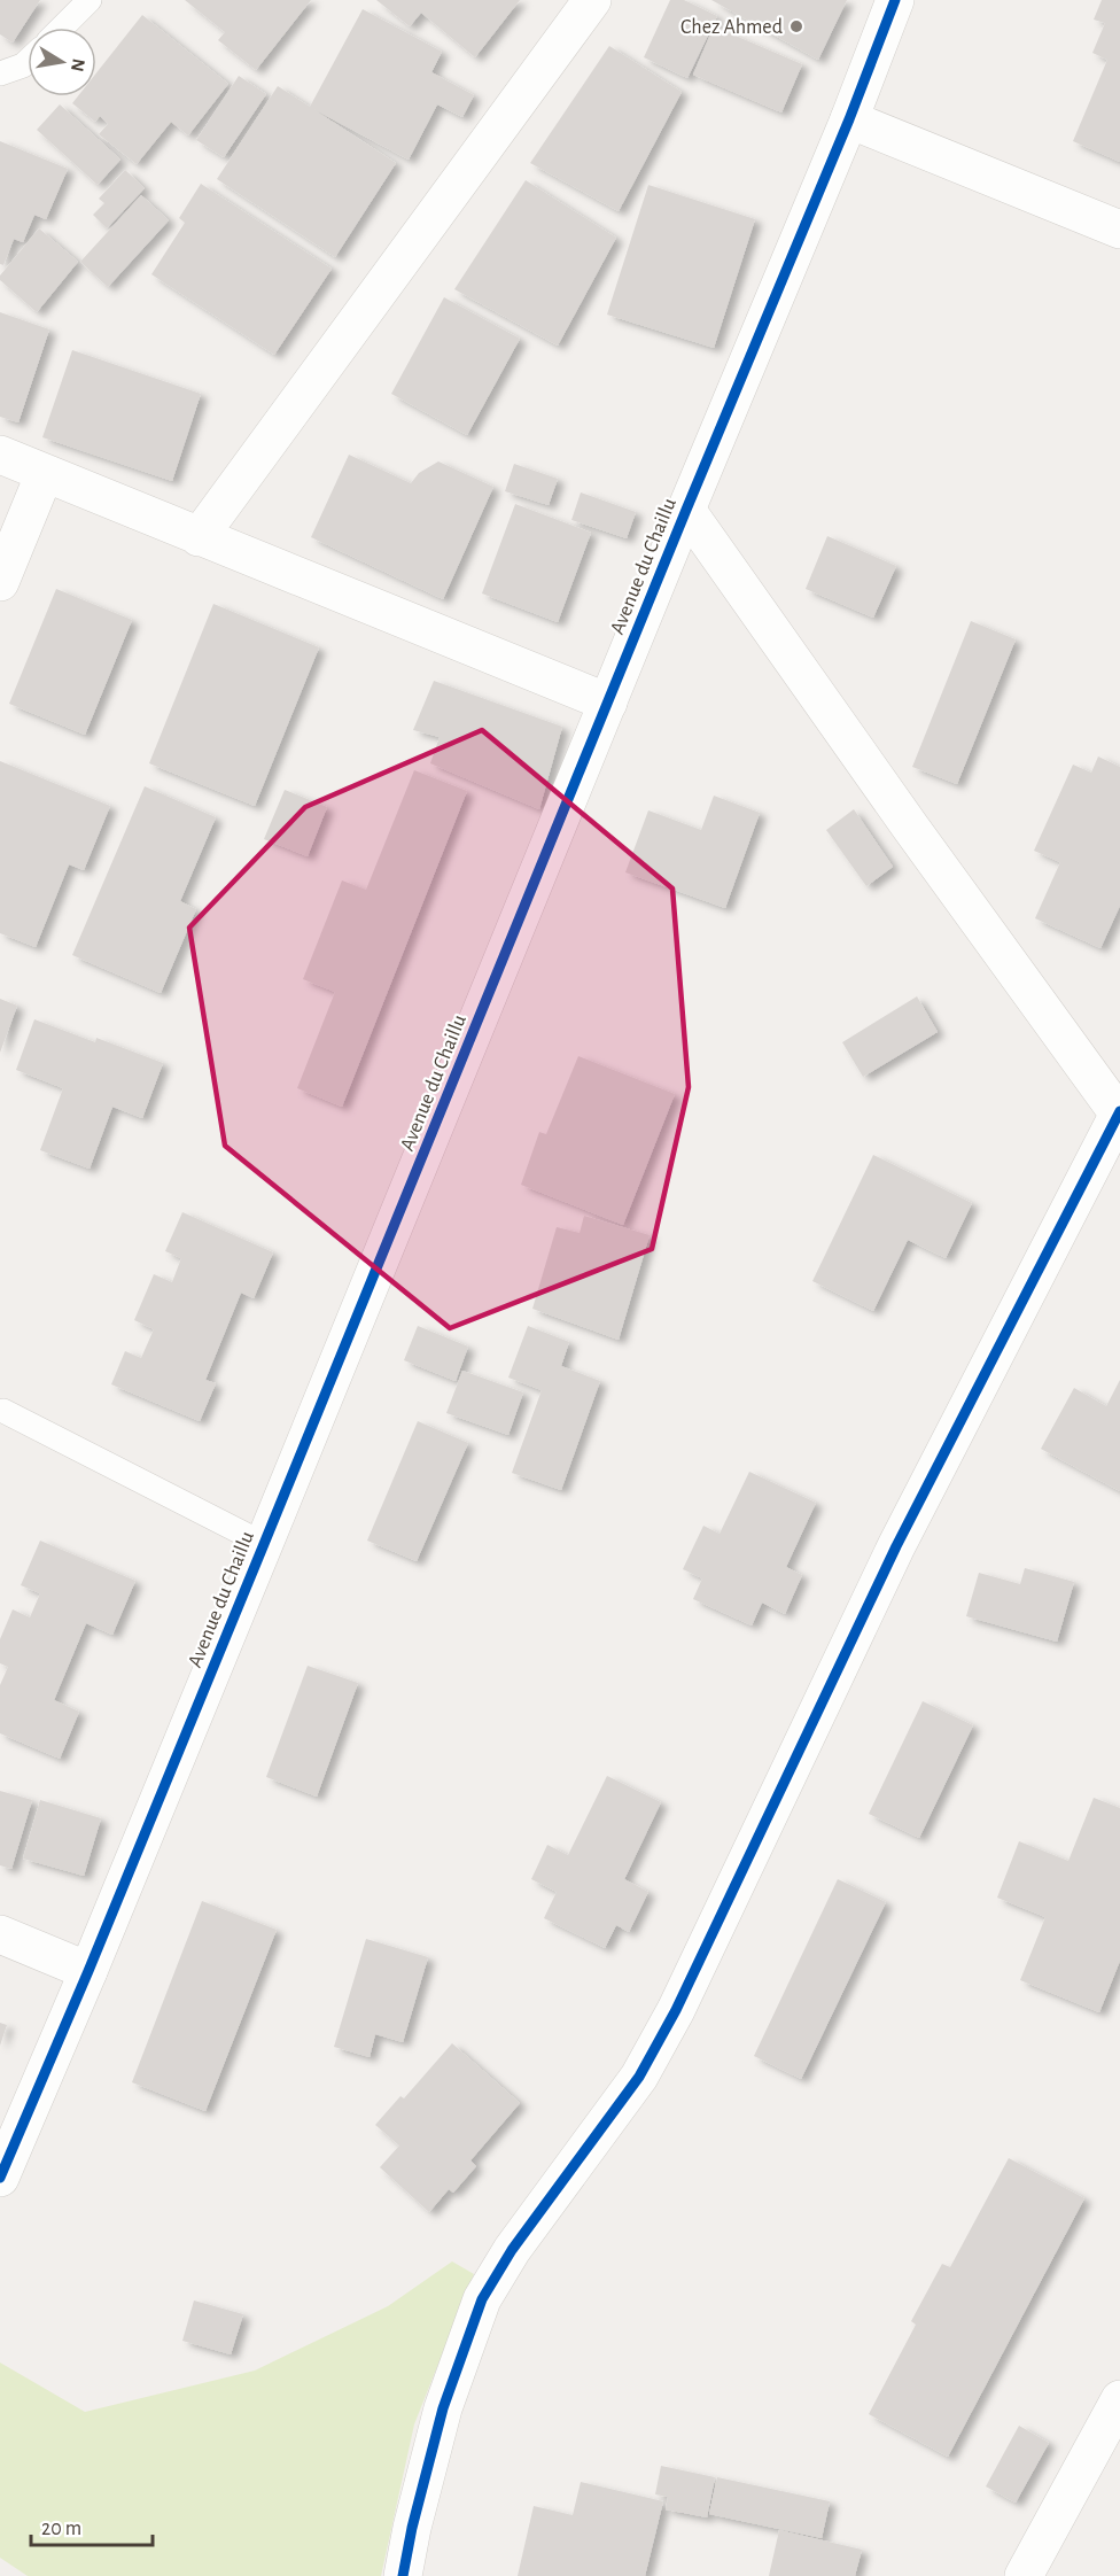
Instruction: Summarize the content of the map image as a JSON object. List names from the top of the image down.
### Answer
{
  "streets": {
    "street": ["Avenue du Chaillu"]
  },
  "places": ["Chez Ahmed"],
  "scale_bar": "20 m",
  "north": "right"
}
